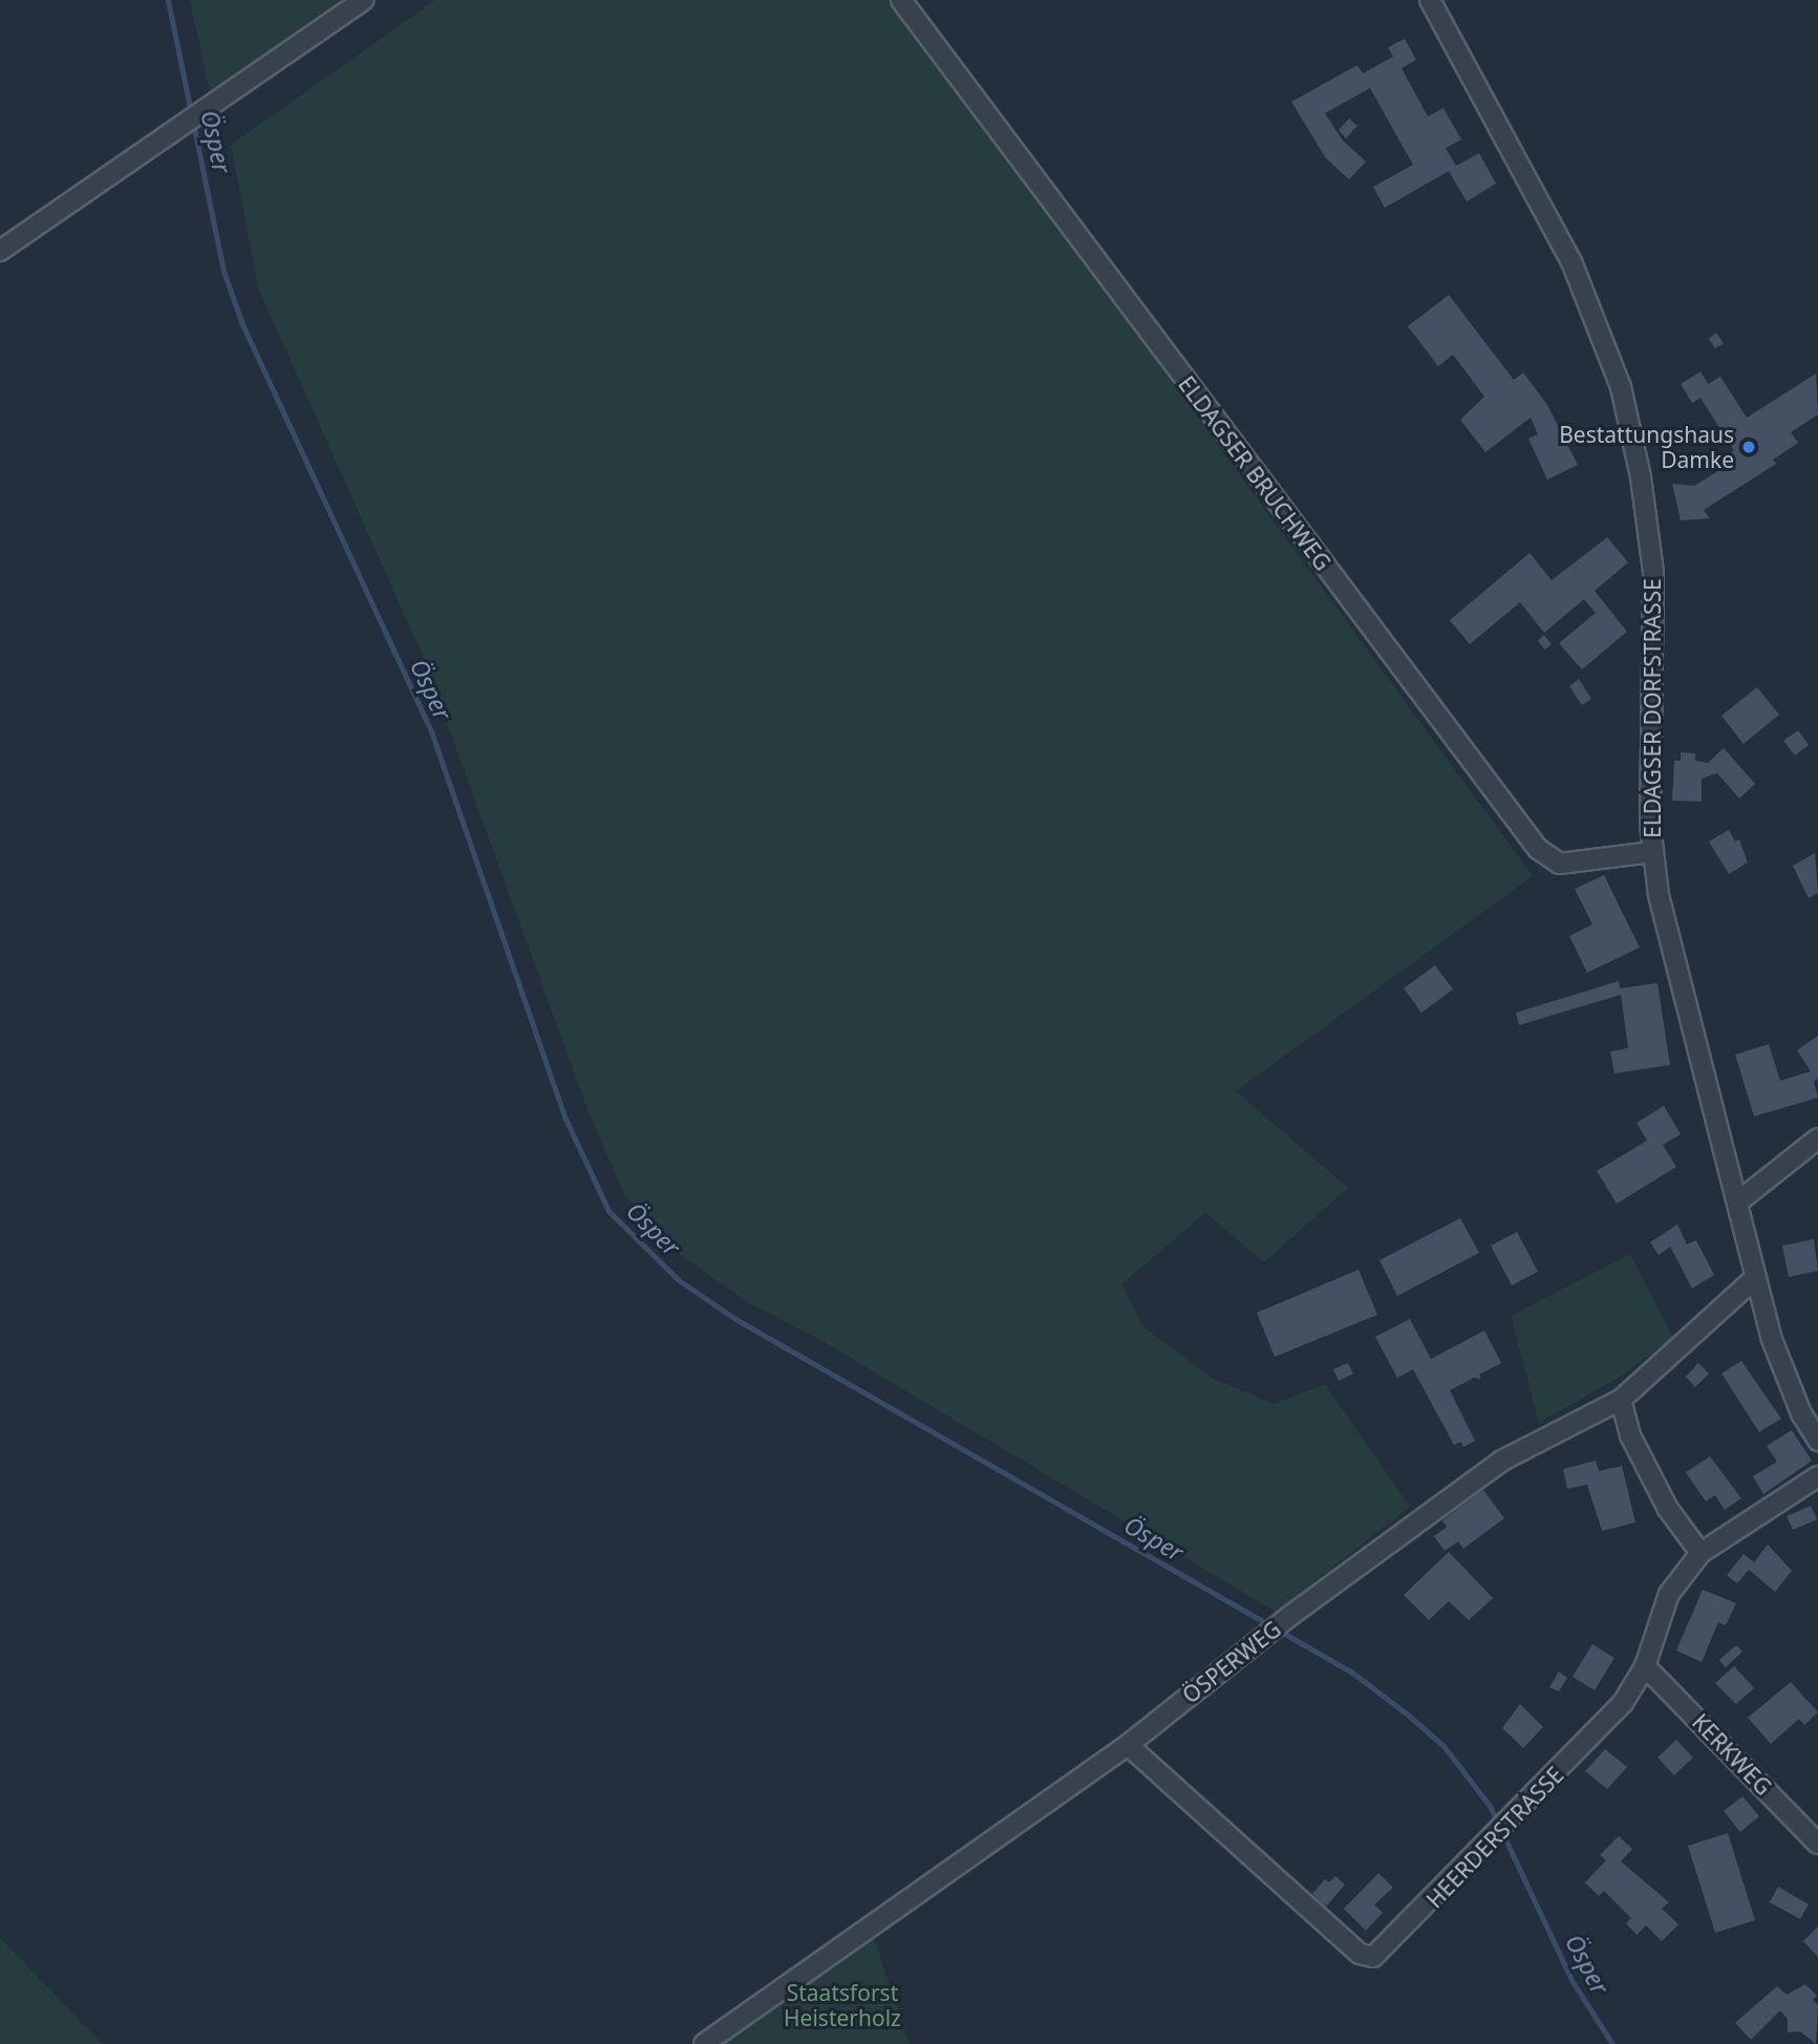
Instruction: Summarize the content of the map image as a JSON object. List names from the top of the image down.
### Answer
{
  "streets": {
    "street": [
      "ELDAGSER BRUCHWEG",
      "ELDAGSER DORFSTRASSE",
      "ÖSPERWEG",
      "KERKWEG",
      "HEERDERSTRASSE"
    ]
  },
  "crossings": [
    ["ELDAGSER BRUCHWEG", "ELDAGSER DORFSTRASSE"],
    ["ELDAGSER DORFSTRASSE", "ÖSPERWEG"],
    ["ÖSPERWEG", "HEERDERSTRASSE"],
    ["KERKWEG", "HEERDERSTRASSE"]
  ],
  "water": ["Ösper"],
  "parks": ["Staatsforst Heisterholz"],
  "places": ["Bestattungshaus Damke"]
}
